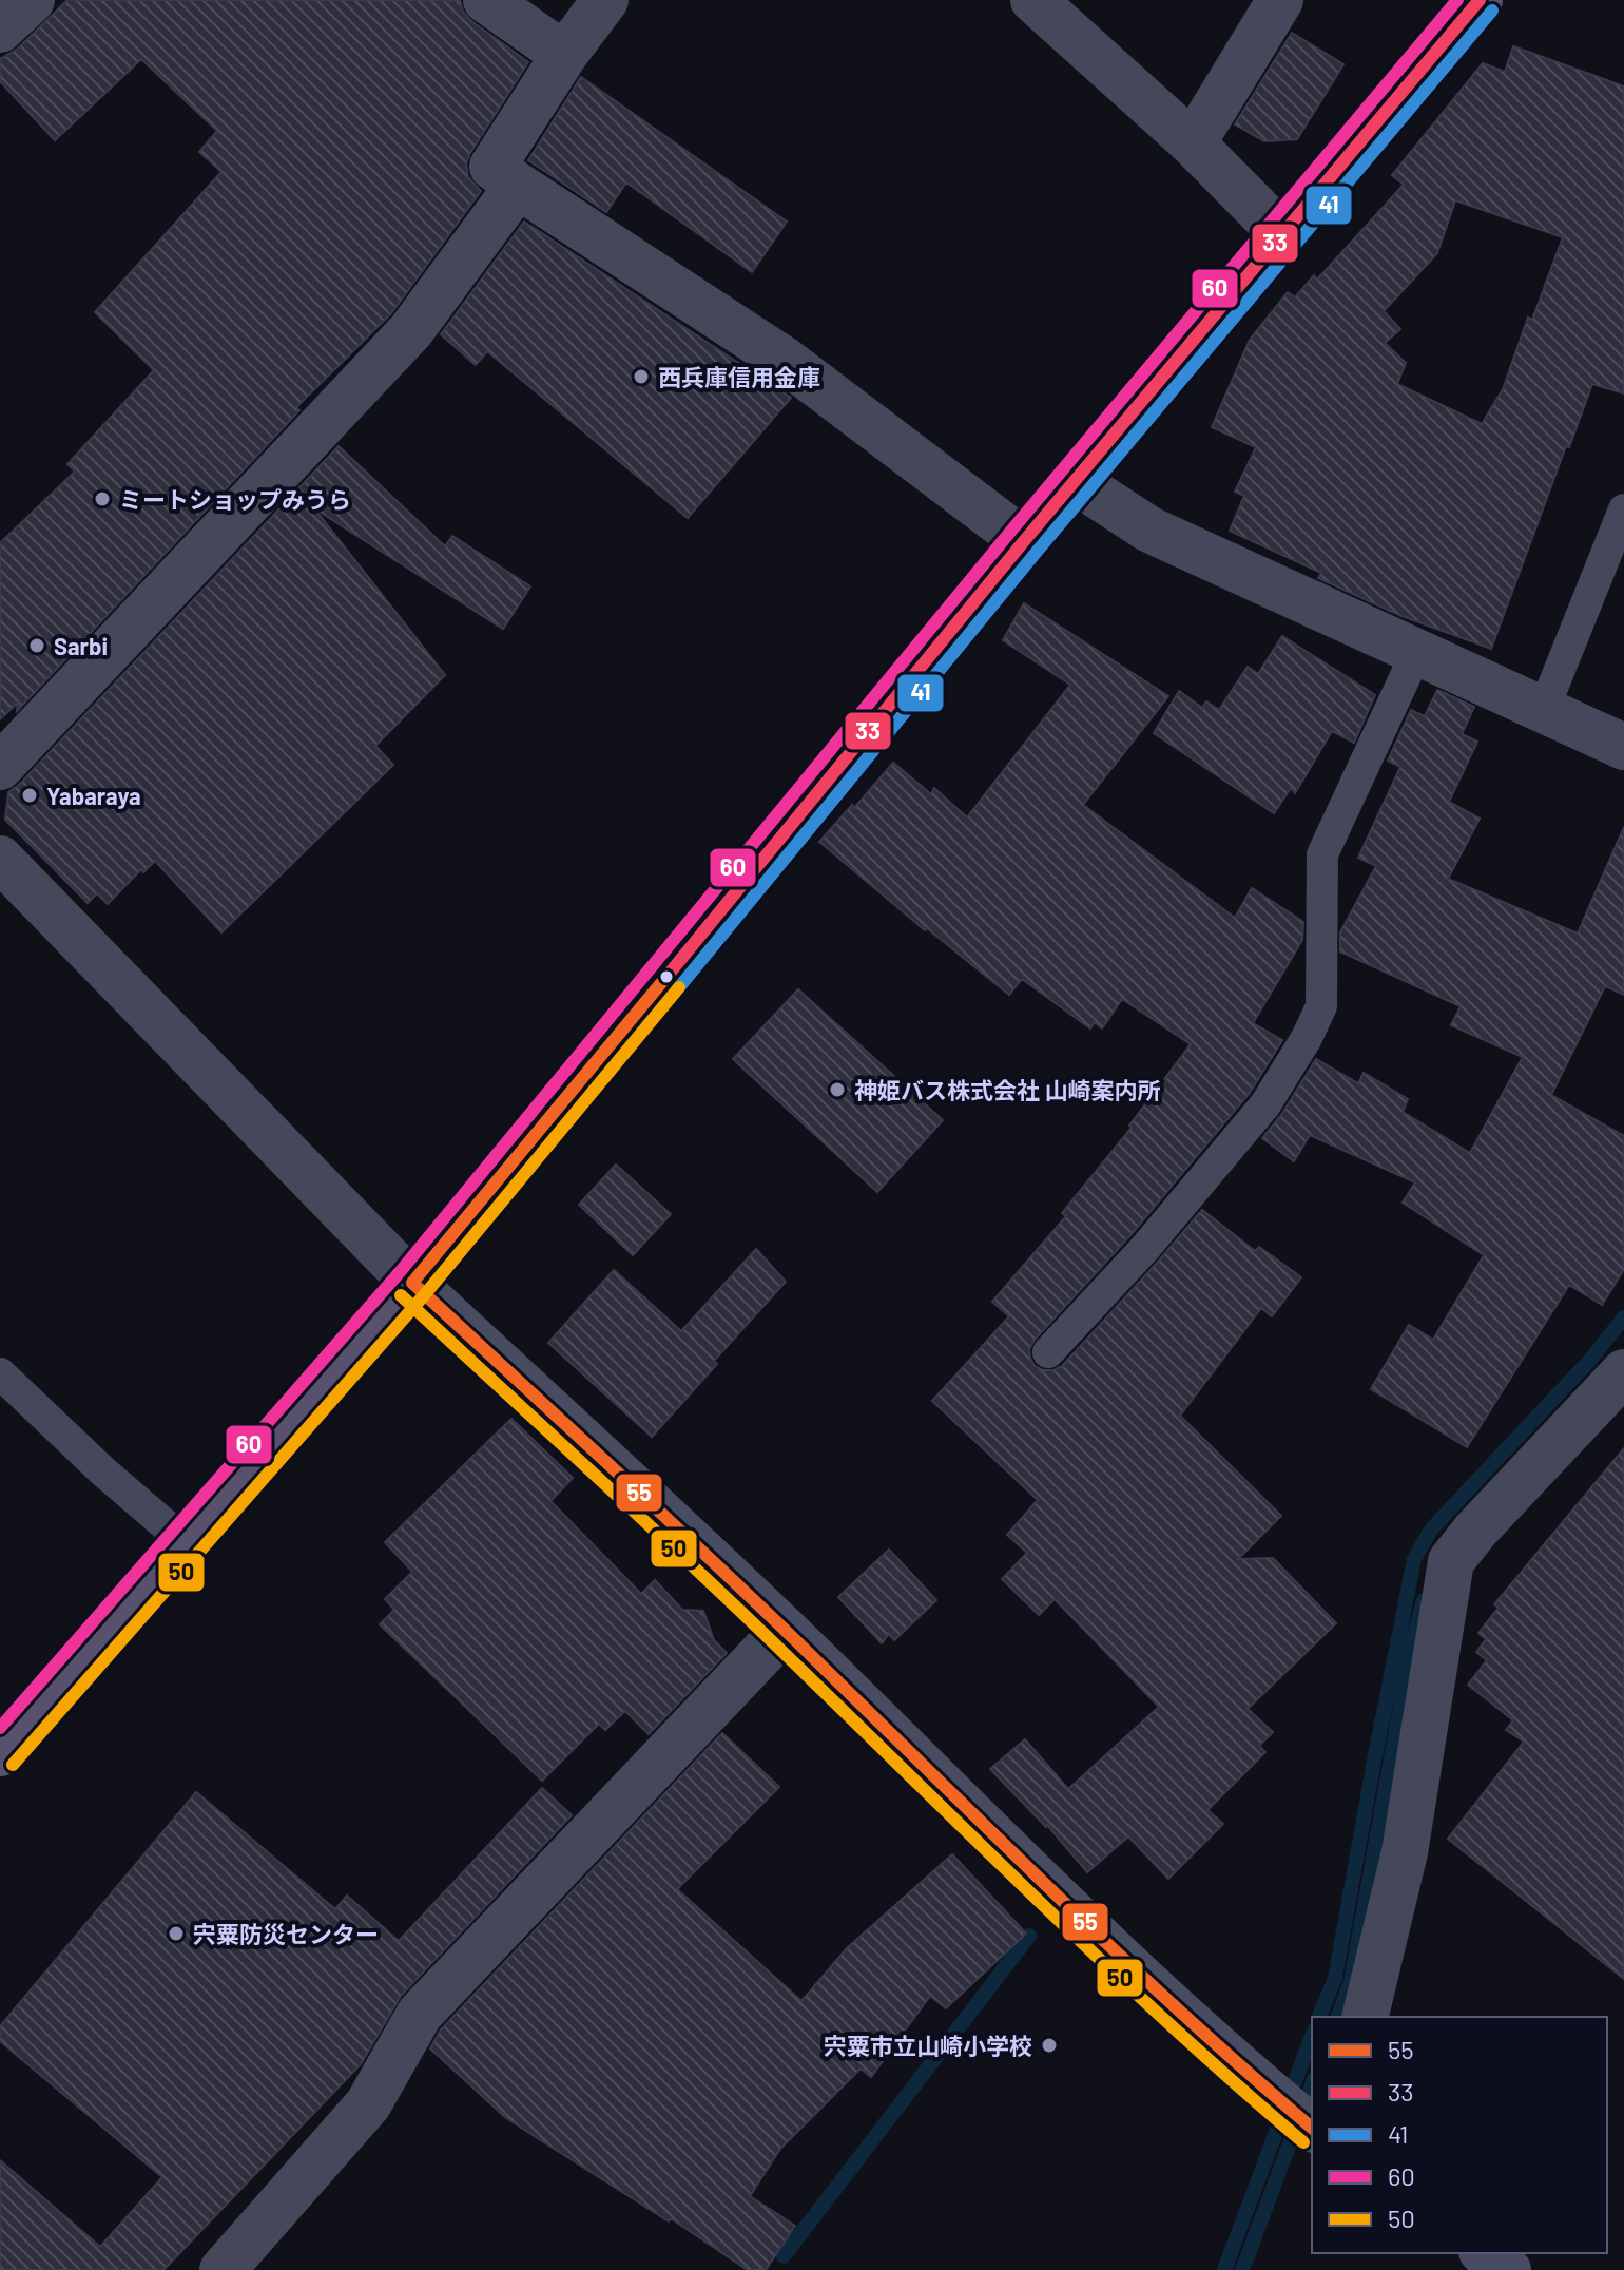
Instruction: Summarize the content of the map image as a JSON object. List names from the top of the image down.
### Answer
{
  "places": [
    "西兵庫信用金庫",
    "ミートショップみうら",
    "Sarbi",
    "Yabaraya",
    "神姫バス株式会社 山崎案内所",
    "宍粟防災センター",
    "宍粟市立山崎小学校"
  ],
  "lines": [
    "transit line 33",
    "transit line 60",
    "transit line 41",
    "transit line 55",
    "transit line 50"
  ],
  "legend": [
    "55",
    "33",
    "41",
    "60",
    "50"
  ]
}
